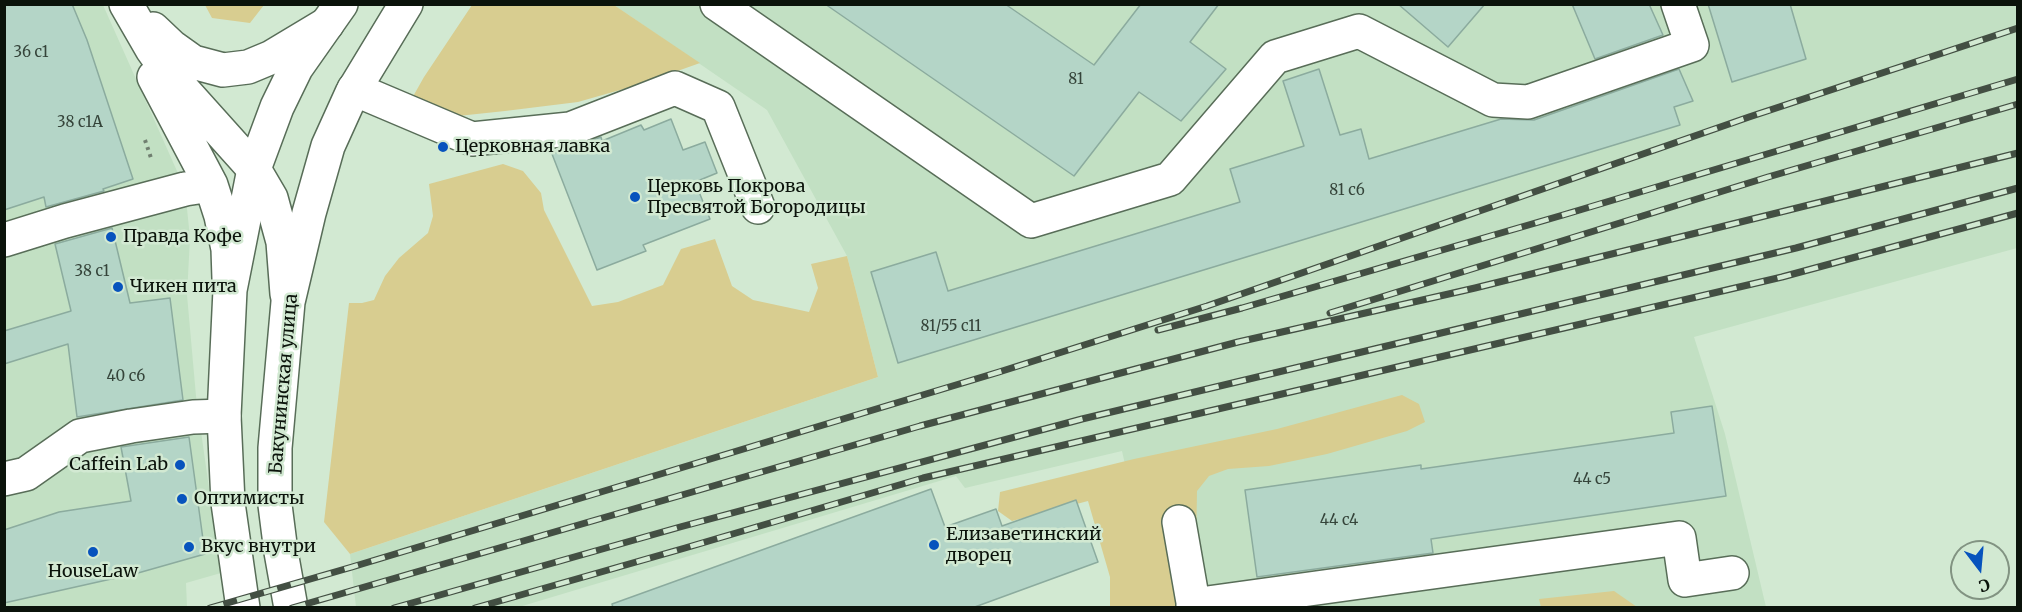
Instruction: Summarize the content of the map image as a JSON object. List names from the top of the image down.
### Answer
{
  "streets": {
    "main road": ["Бакунинская улица"]
  },
  "places": [
    "Церковная лавка",
    "Церковь Покрова Пресвятой Богородицы",
    "Правда Кофе",
    "Чикен пита",
    "Caffein Lab",
    "Оптимисты",
    "Елизаветинский дворец",
    "Вкус внутри",
    "HouseLaw"
  ],
  "house_numbers": [
    "36 с1",
    "81",
    "38 с1А",
    "81 с6",
    "38 с1",
    "81/55 с11",
    "40 с6",
    "44 c5",
    "44 c4"
  ],
  "north": "bottom"
}
